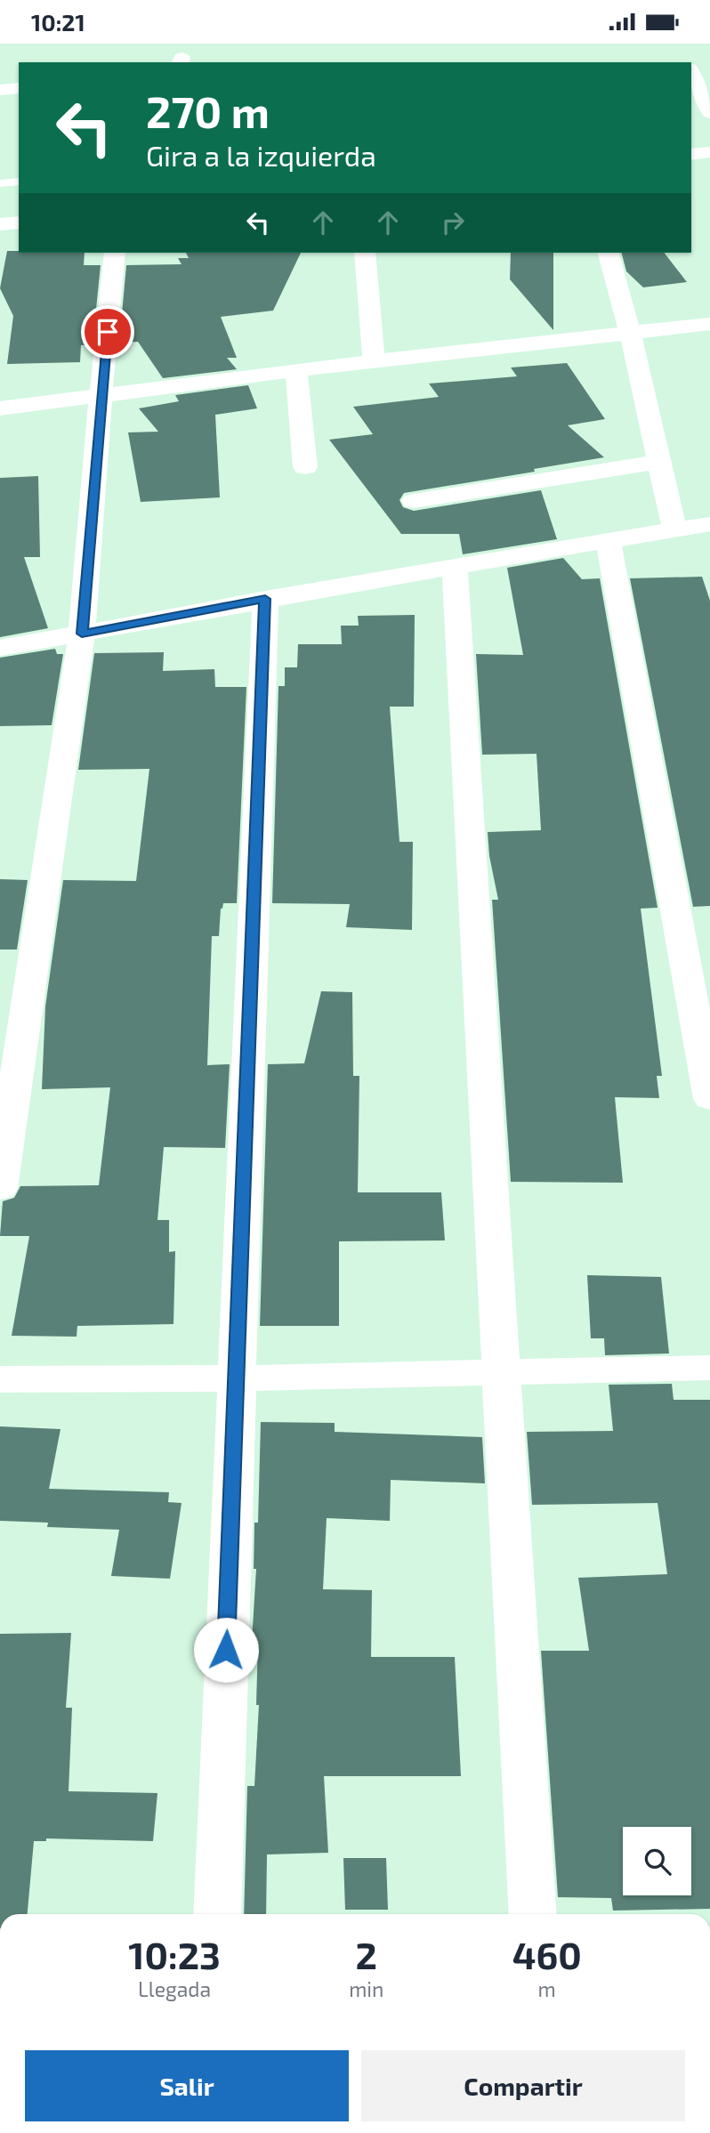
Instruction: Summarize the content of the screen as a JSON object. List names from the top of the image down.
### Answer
{
  "page": {
    "status": "10:21",
    "turn": ["270 m", "Gira a la izquierda"],
    "eta": [
      "10:23",
      "Llegada",
      "2",
      "min",
      "460",
      "m"
    ],
    "buttons": ["Salir", "Compartir"]
  }
}
